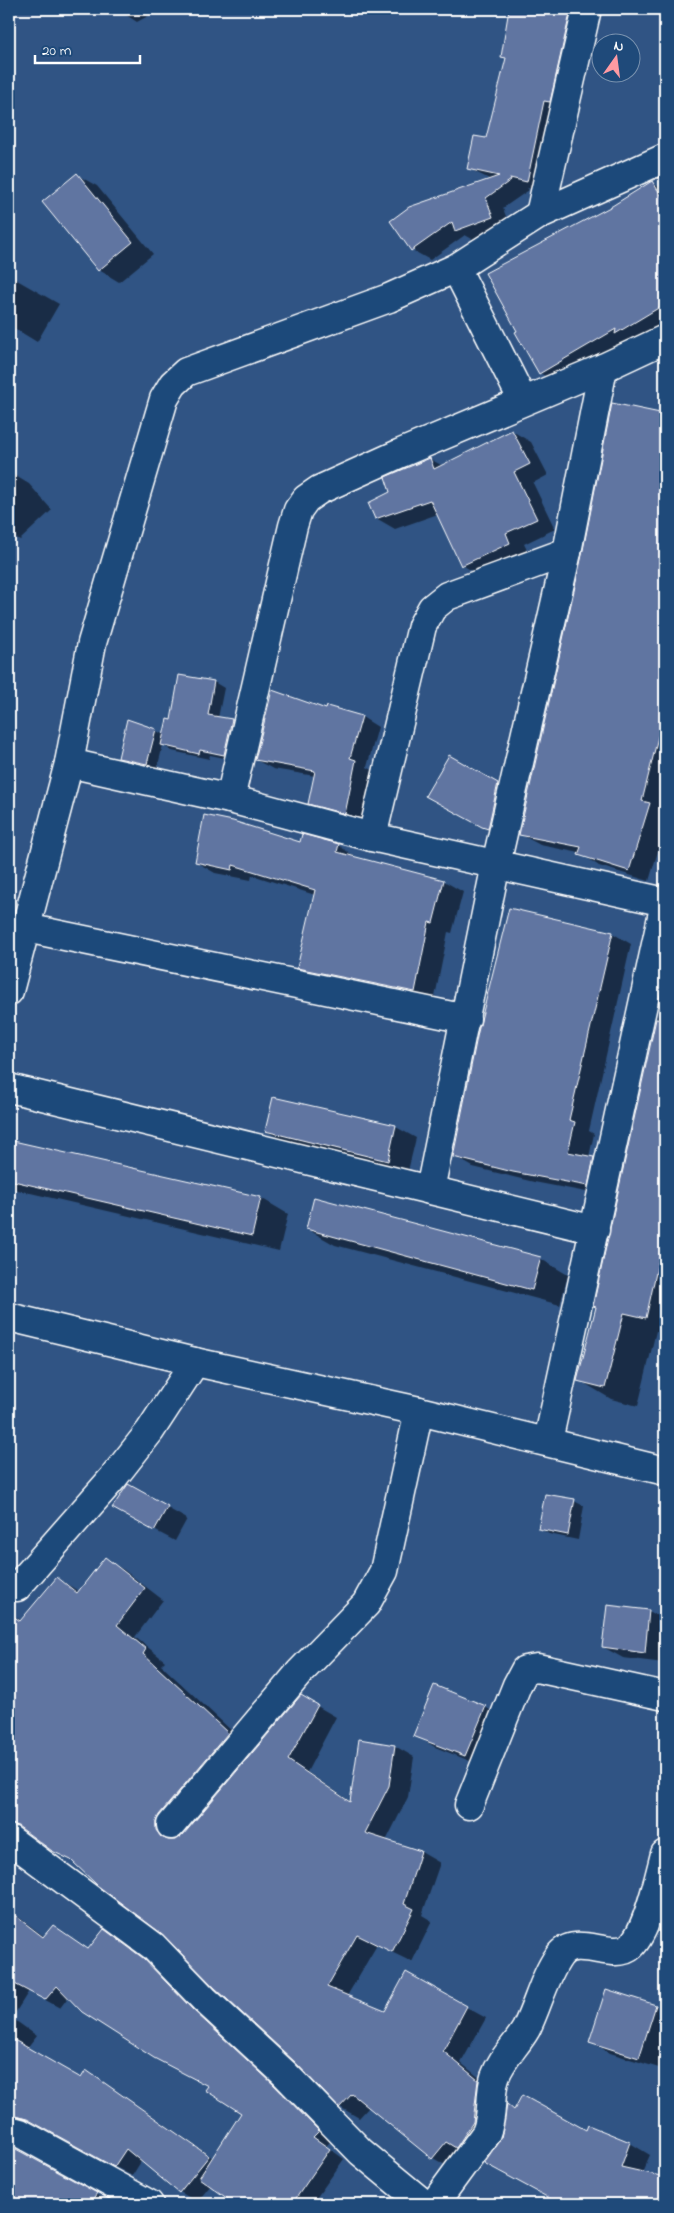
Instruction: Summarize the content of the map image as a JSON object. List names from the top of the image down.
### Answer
{
  "scale_bar": "20 m",
  "north": "top"
}
